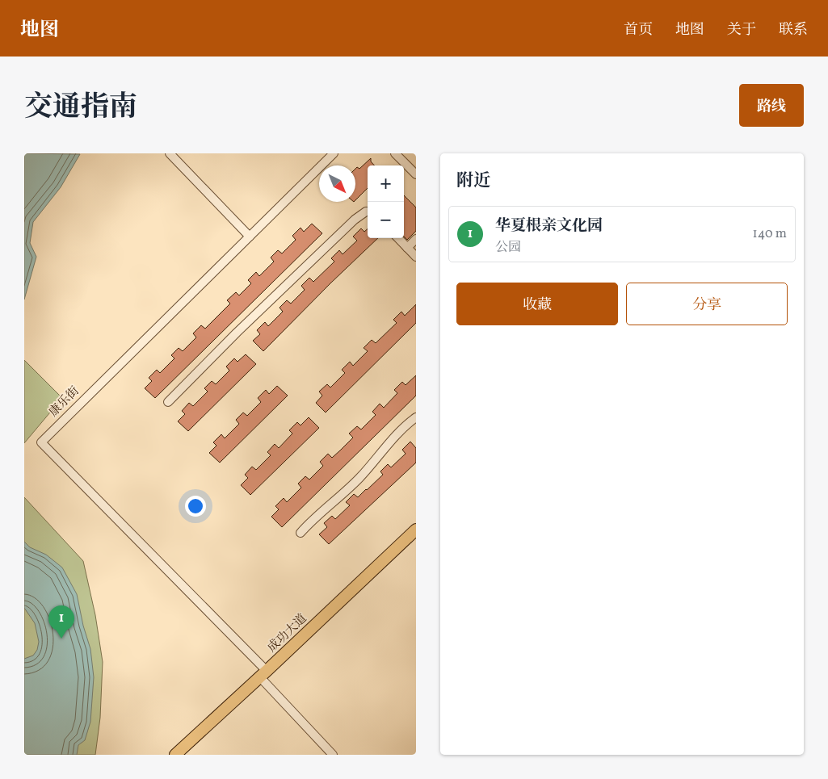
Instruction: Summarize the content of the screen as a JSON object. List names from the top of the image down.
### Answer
{
  "streets": {
    "main road": ["成功大道"],
    "street": ["康乐街"]
  },
  "crossings": [
    ["康乐街", "成功大道"]
  ],
  "north": "bottom right",
  "page": {
    "header": "地图",
    "nav": [
      "首页",
      "地图",
      "关于",
      "联系"
    ],
    "title": "交通指南",
    "buttons": [
      "路线",
      ["收藏", "分享"]
    ],
    "heading": "附近",
    "map_buttons": ["+", "−"],
    "list": [
      {
        "mark": "1",
        "name": "华夏根亲文化园",
        "note": "公园",
        "value": "140 m"
      }
    ],
    "pins": "1"
  }
}
